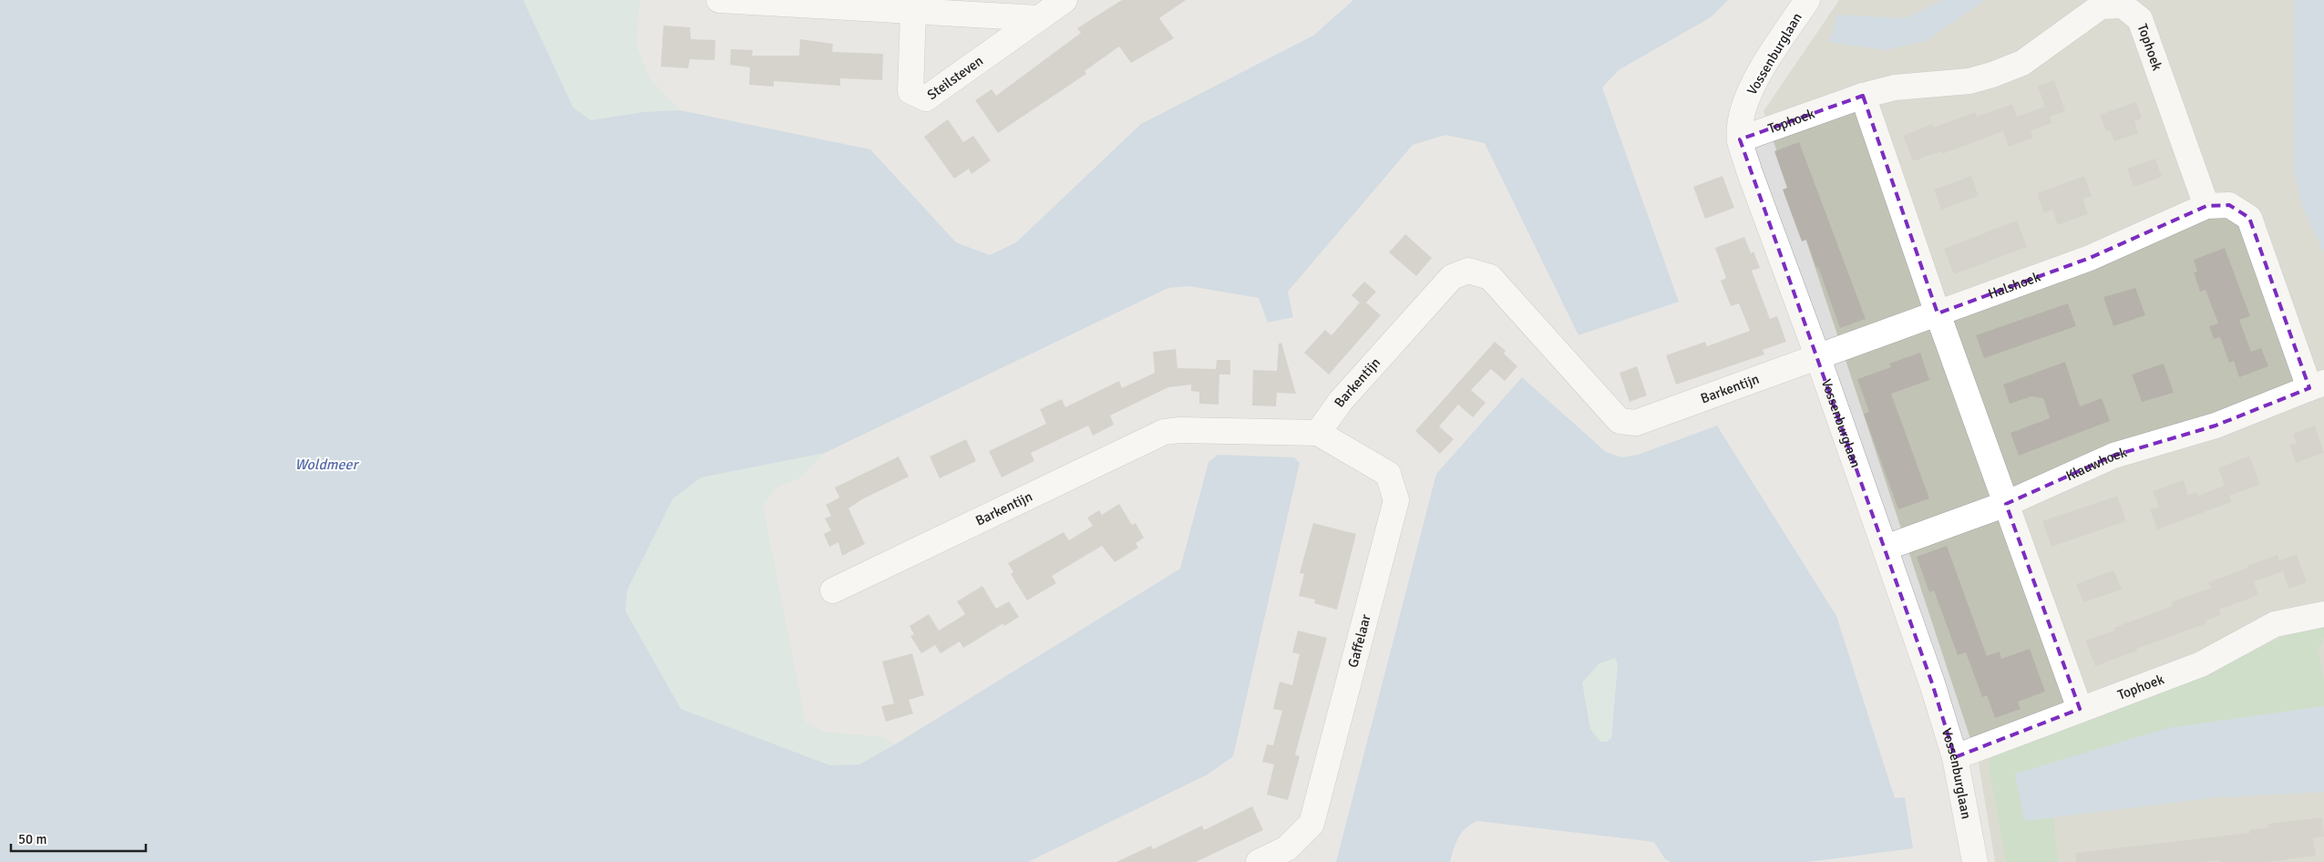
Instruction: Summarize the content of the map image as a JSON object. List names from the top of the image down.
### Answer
{
  "streets": {
    "street": [
      "Tophoek",
      "Vossenburglaan",
      "Steilsteven",
      "Halshoek",
      "Barkentijn",
      "Klauwhoek",
      "Gaffelaar"
    ]
  },
  "crossings": [
    ["Tophoek", "Vossenburglaan"],
    ["Tophoek", "Halshoek"],
    ["Vossenburglaan", "Halshoek"],
    ["Vossenburglaan", "Barkentijn"],
    ["Vossenburglaan", "Klauwhoek"],
    ["Halshoek", "Barkentijn"],
    ["Barkentijn", "Gaffelaar"]
  ],
  "water": ["Woldmeer"],
  "scale_bar": "50 m"
}
